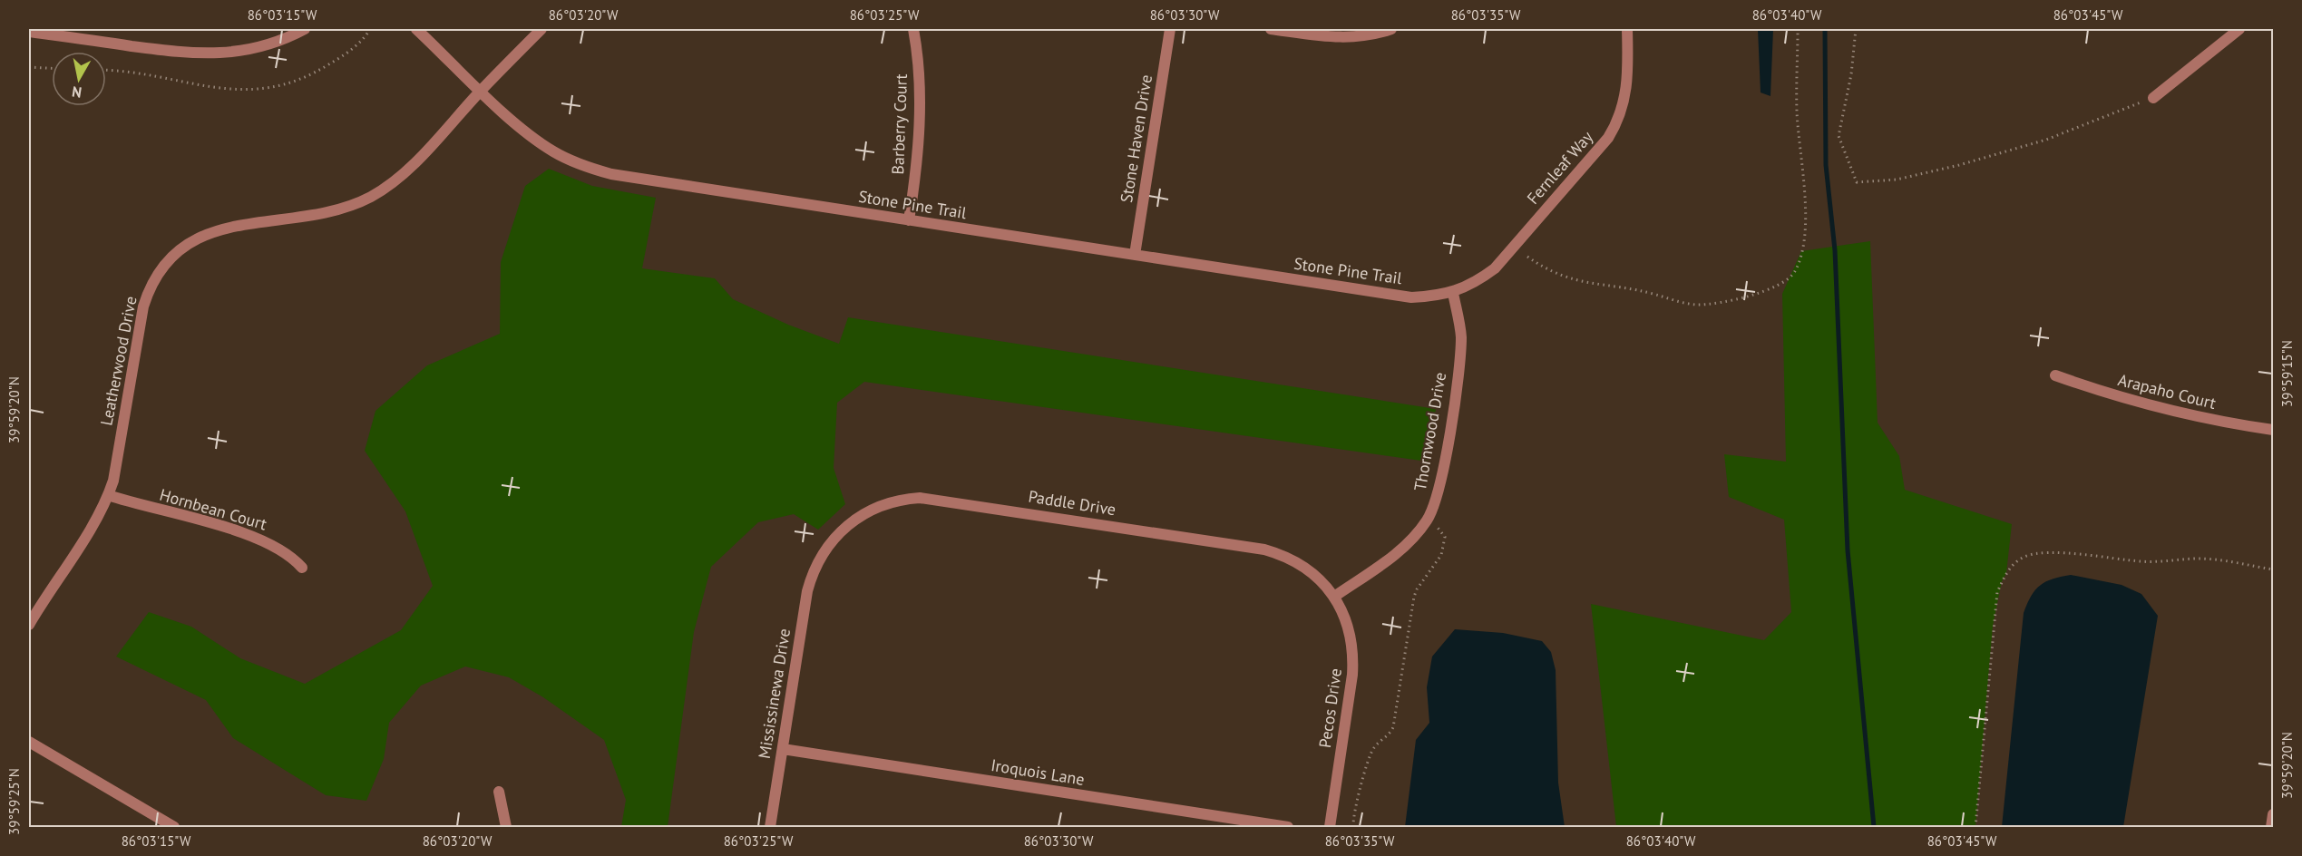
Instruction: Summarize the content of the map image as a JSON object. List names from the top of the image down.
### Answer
{
  "streets": {
    "street": [
      "Barberry Court",
      "Stone Haven Drive",
      "Fernleaf Way",
      "Stone Pine Trail",
      "Leatherwood Drive",
      "Arapaho Court",
      "Thornwood Drive",
      "Paddle Drive",
      "Hornbean Court",
      "Mississinewa Drive",
      "Pecos Drive",
      "Iroquois Lane"
    ]
  },
  "crossings": [
    ["Barberry Court", "Stone Pine Trail"],
    ["Stone Haven Drive", "Stone Pine Trail"],
    ["Fernleaf Way", "Stone Pine Trail"],
    ["Fernleaf Way", "Thornwood Drive"],
    ["Stone Pine Trail", "Leatherwood Drive"],
    ["Stone Pine Trail", "Thornwood Drive"],
    ["Leatherwood Drive", "Hornbean Court"],
    ["Thornwood Drive", "Paddle Drive"],
    ["Thornwood Drive", "Pecos Drive"],
    ["Paddle Drive", "Mississinewa Drive"],
    ["Paddle Drive", "Pecos Drive"],
    ["Mississinewa Drive", "Iroquois Lane"]
  ],
  "north": "bottom",
  "coordinates": [
    "86°03'15\"W",
    "86°03'20\"W",
    "86°03'25\"W",
    "86°03'30\"W",
    "86°03'35\"W",
    "86°03'40\"W",
    "86°03'45\"W",
    "39°59'15\"N",
    "39°59'20\"N",
    "39°59'25\"N"
  ]
}
